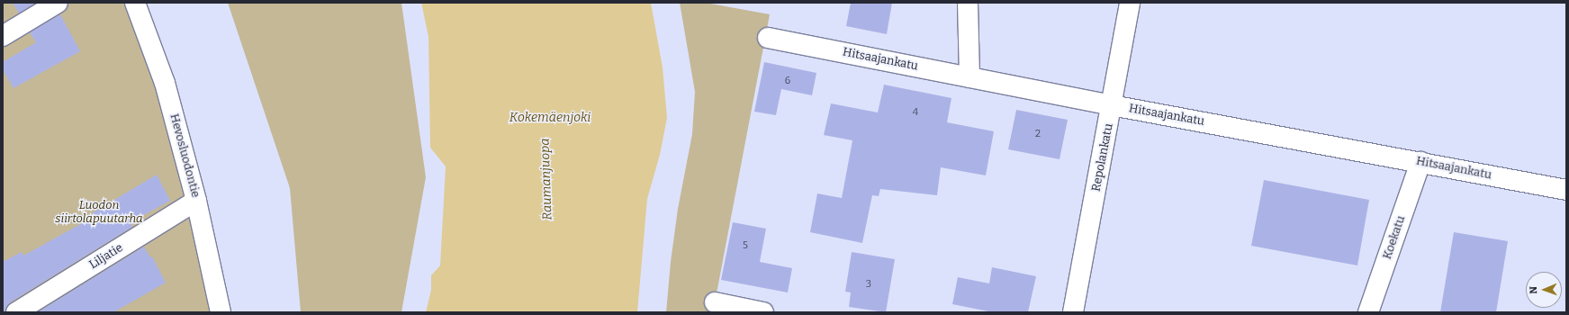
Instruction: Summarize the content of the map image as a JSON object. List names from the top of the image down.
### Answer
{
  "streets": {
    "street": [
      "Hitsaajankatu",
      "Hevosluodontie",
      "Repolankatu",
      "Koekatu",
      "Liljatie"
    ]
  },
  "crossings": [
    ["Hitsaajankatu", "Repolankatu"],
    ["Hitsaajankatu", "Koekatu"],
    ["Hevosluodontie", "Liljatie"]
  ],
  "water": ["Kokemäenjoki", "Raumanjuopa"],
  "parks": ["Luodon siirtolapuutarha"],
  "house_numbers": [
    "6",
    "4",
    "2",
    "5",
    "3"
  ],
  "north": "left"
}
